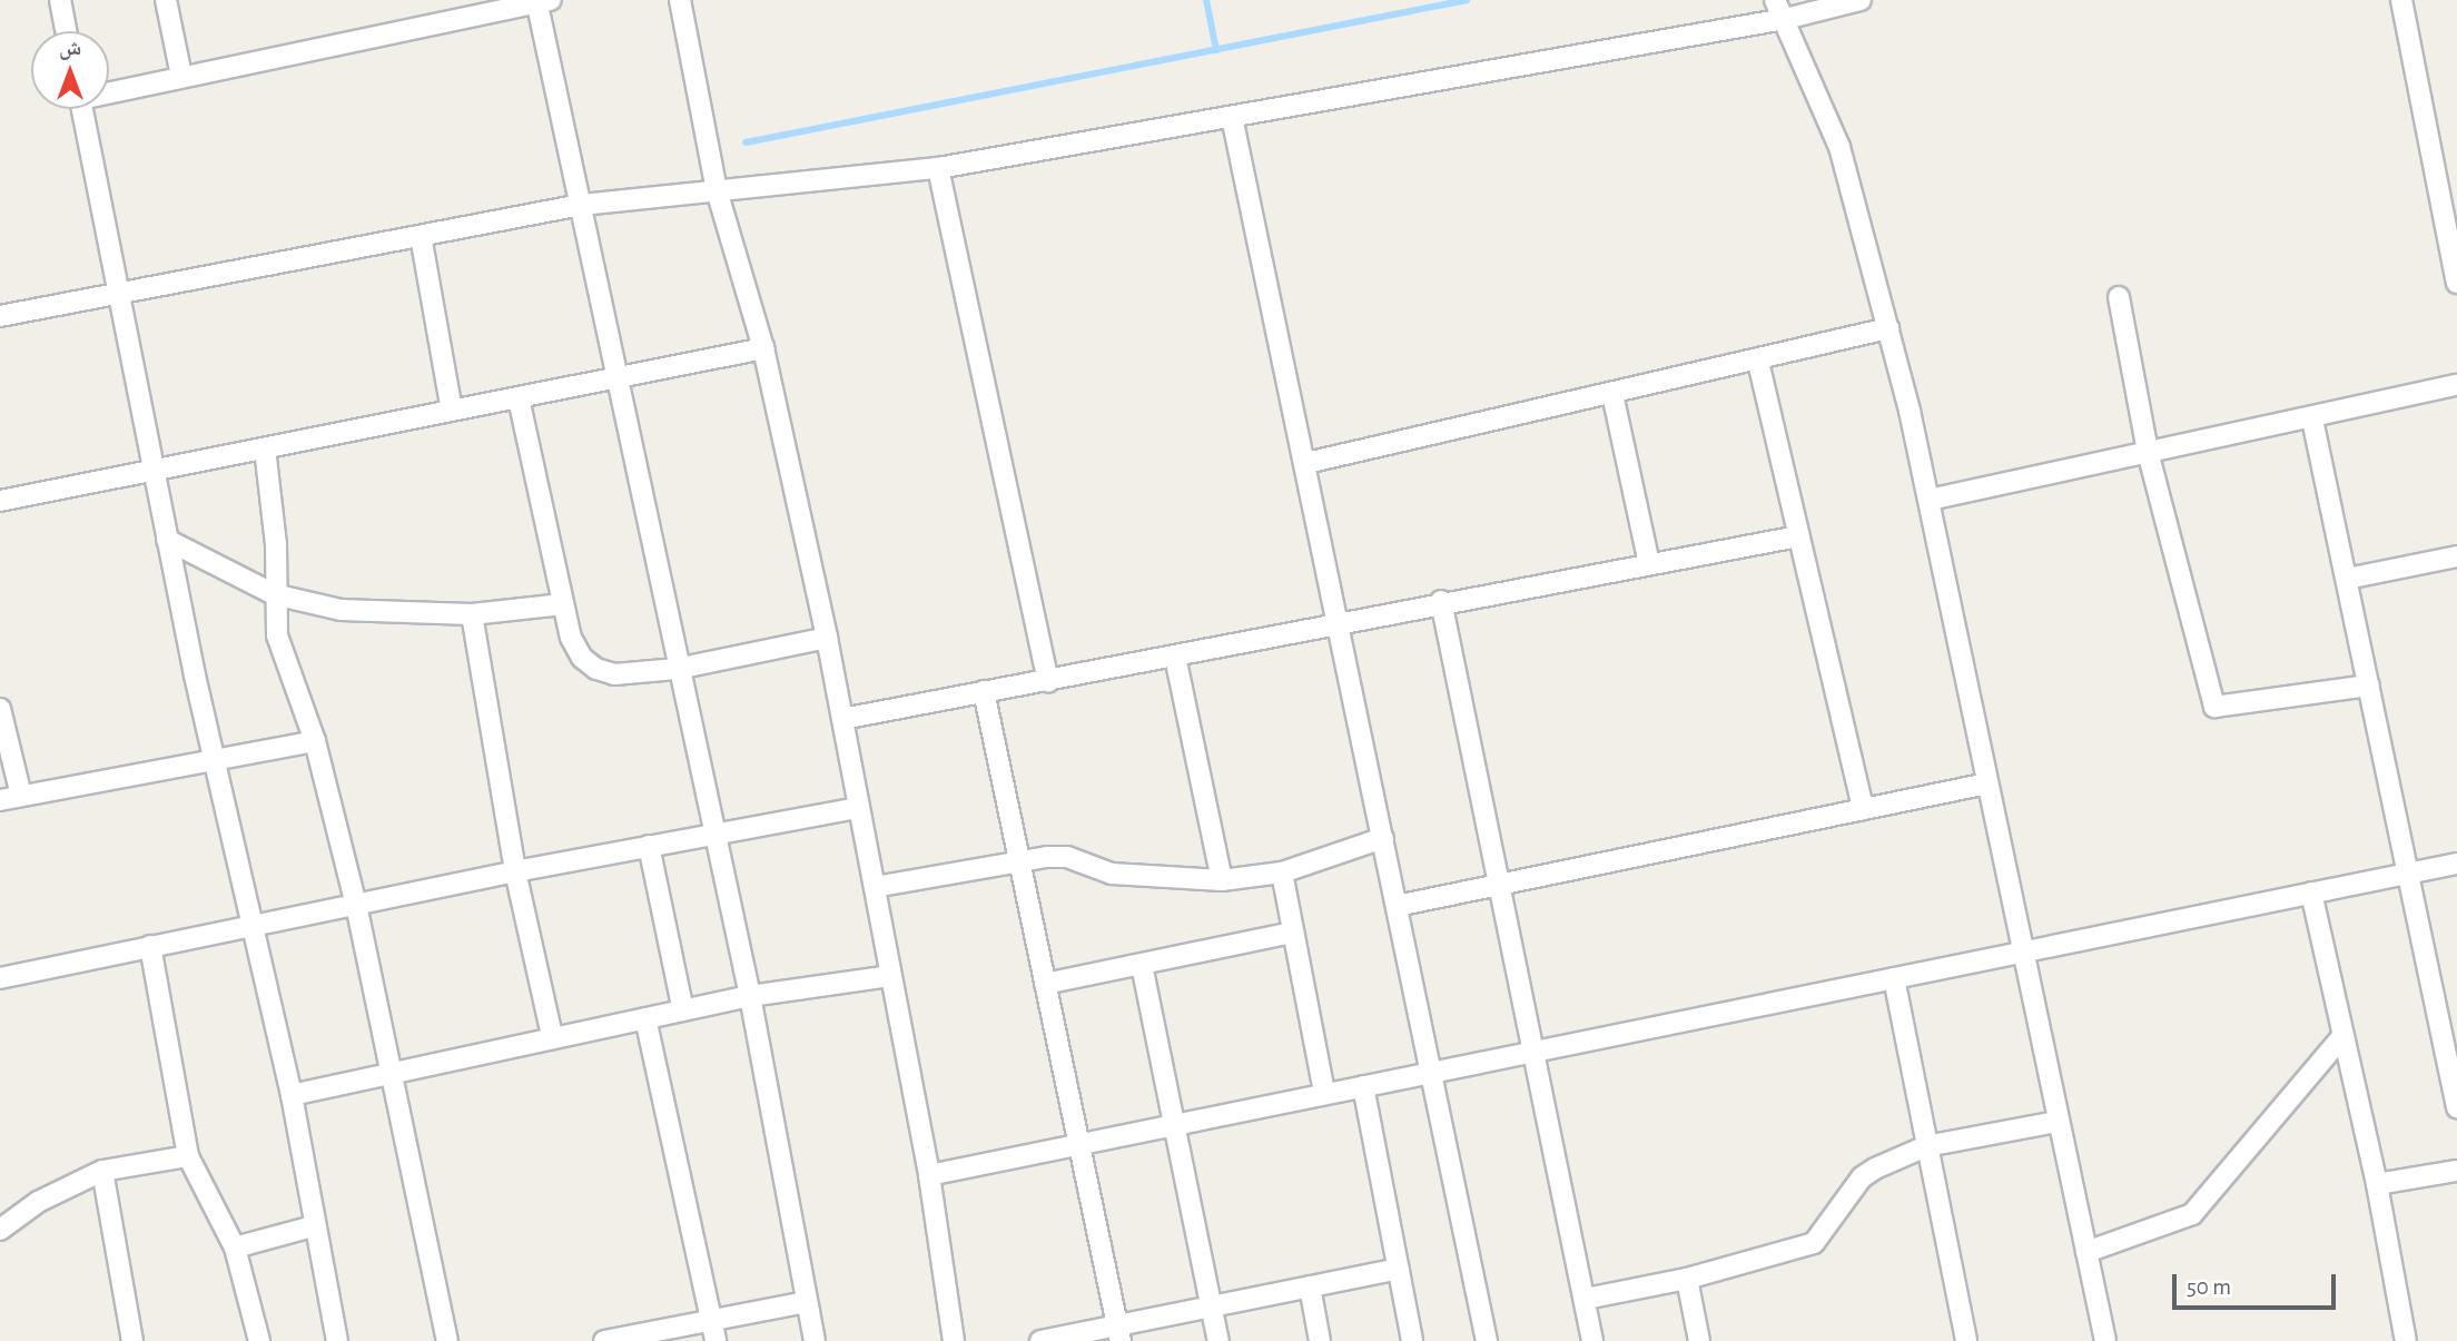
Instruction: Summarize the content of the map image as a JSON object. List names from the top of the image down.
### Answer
{
  "scale_bar": "50 m",
  "north": "top"
}
